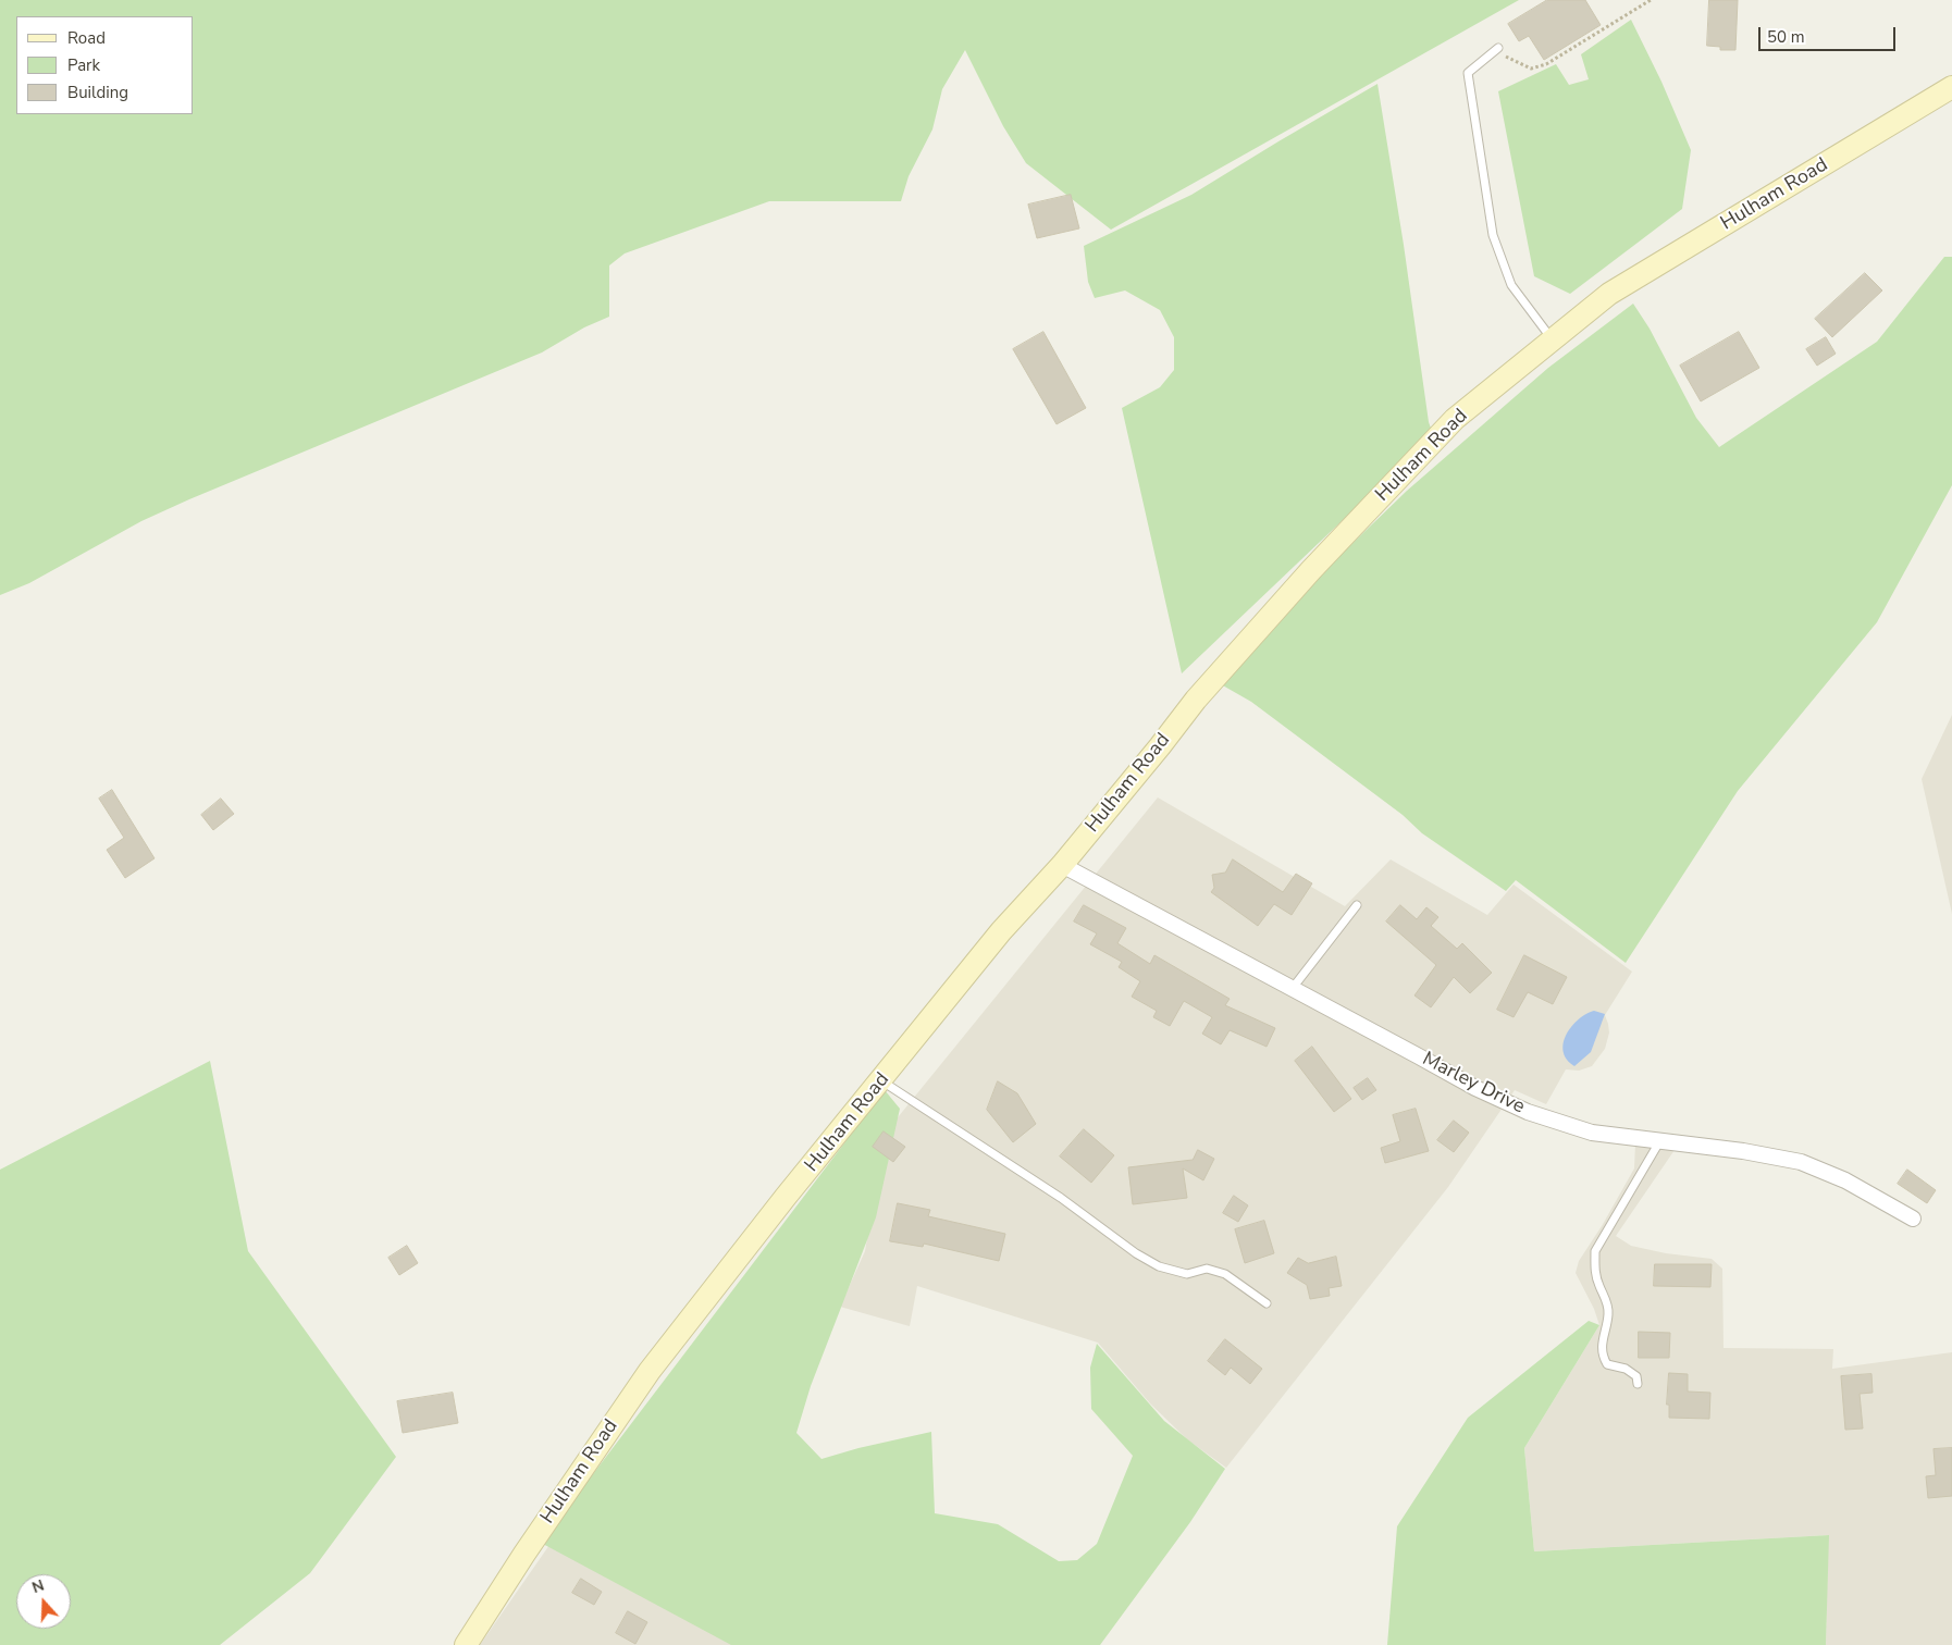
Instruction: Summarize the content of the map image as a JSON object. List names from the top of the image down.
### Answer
{
  "streets": {
    "street": ["Hulham Road", "Marley Drive"]
  },
  "crossings": [
    ["Hulham Road", "Marley Drive"]
  ],
  "legend": ["Road", "Park", "Building"],
  "scale_bar": "50 m",
  "north": "top"
}
